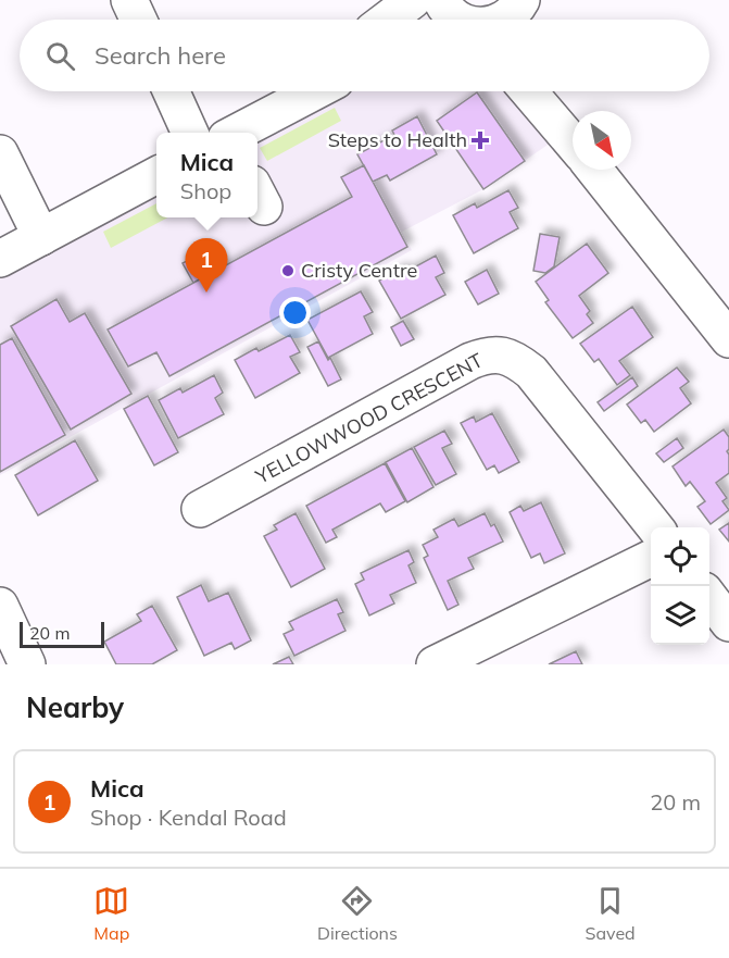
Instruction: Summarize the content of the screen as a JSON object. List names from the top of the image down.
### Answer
{
  "streets": {
    "street": ["YELLOWWOOD CRESCENT"]
  },
  "places": {
    "health": ["Steps to Health"],
    "other": ["Cristy Centre"]
  },
  "scale_bar": "20 m",
  "north": "bottom right",
  "page": {
    "search": "Search here",
    "popup": ["Mica", "Shop"],
    "pins": "1",
    "scale": "20 m",
    "heading": "Nearby",
    "list": [
      {
        "mark": "1",
        "name": "Mica",
        "note": "Shop · Kendal Road",
        "value": "20 m"
      }
    ],
    "nav": ["Map", "Directions", "Saved"]
  }
}
